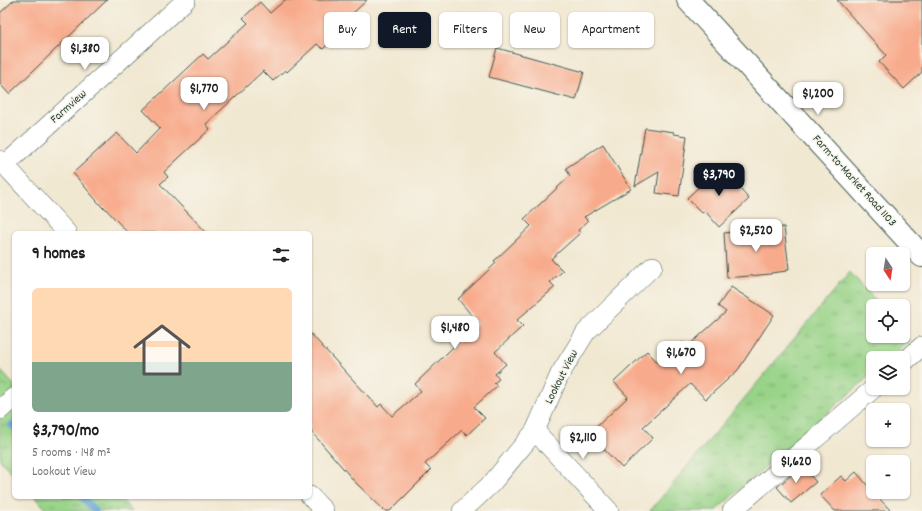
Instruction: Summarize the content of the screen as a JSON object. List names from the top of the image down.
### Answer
{
  "streets": {
    "main road": ["Farm-to-Market Road 1103"],
    "street": ["Farmview", "Lookout View"]
  },
  "north": "bottom",
  "page": {
    "chip": [
      "Buy",
      "Rent",
      "Filters",
      "New",
      "Apartment"
    ],
    "price": [
      "$1,380",
      "$1,770",
      "$1,200",
      "$3,790",
      "$2,520",
      "$1,480",
      "$1,670",
      "$2,110",
      "$1,620"
    ],
    "heading": "9 homes",
    "map_buttons": ["+", "−"],
    "list": [
      {
        "name": "$3,790/mo",
        "note": "5 rooms · 148 m² · Lookout View"
      }
    ]
  }
}
